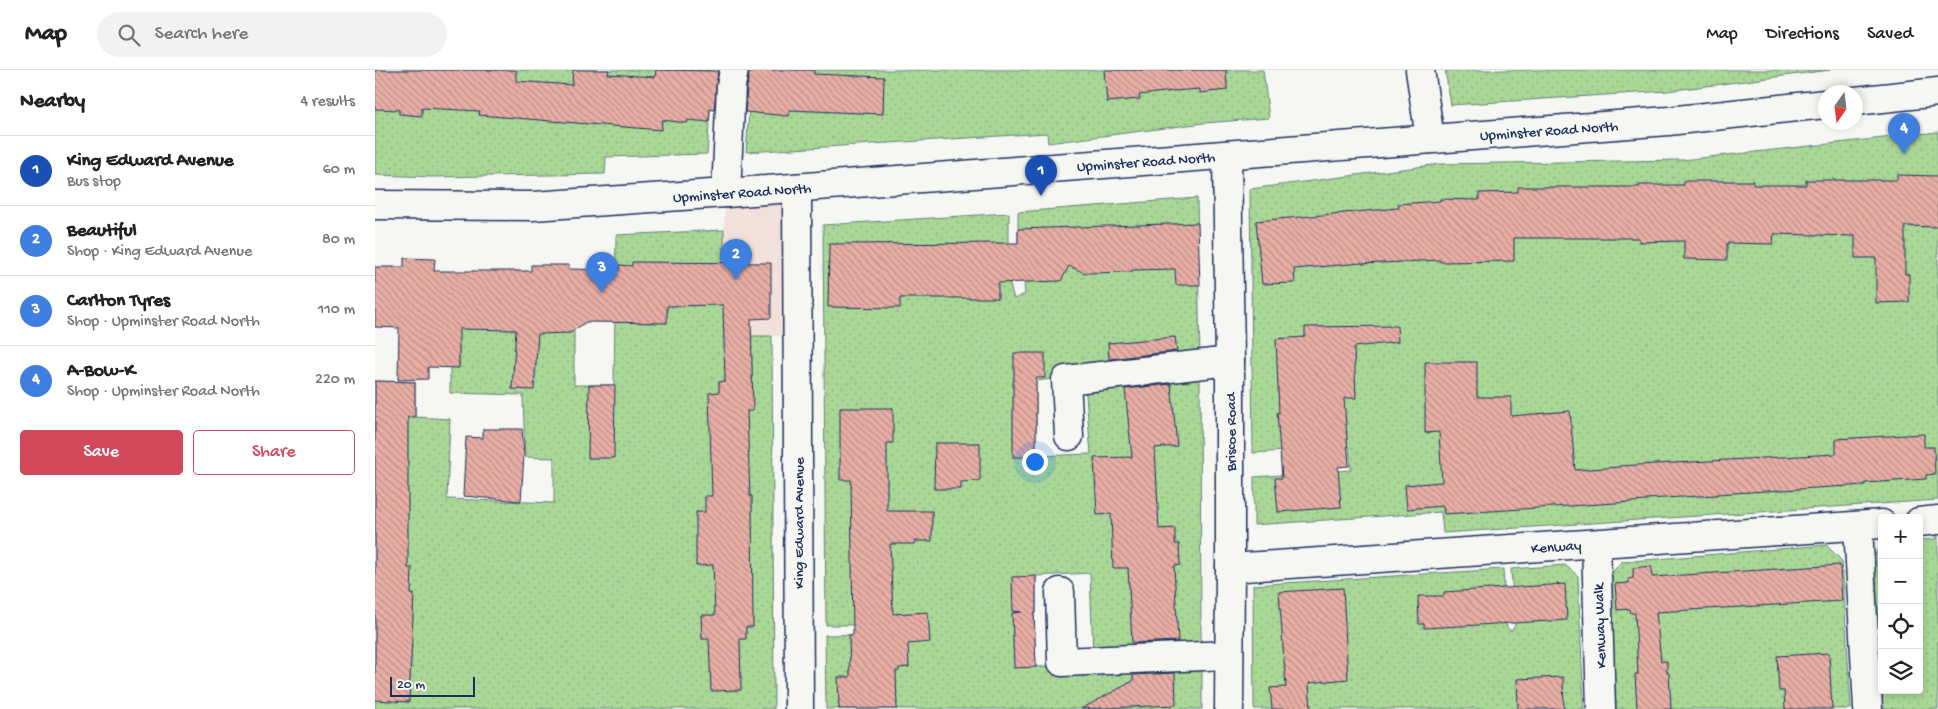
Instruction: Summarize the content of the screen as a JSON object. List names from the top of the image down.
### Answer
{
  "streets": {
    "street": [
      "Upminster Road North",
      "Briscoe Road",
      "King Edward Avenue",
      "Kenway",
      "Kenway Walk"
    ]
  },
  "crossings": [
    ["Upminster Road North", "Briscoe Road"],
    ["Upminster Road North", "King Edward Avenue"],
    ["Briscoe Road", "Kenway"],
    ["Kenway", "Kenway Walk"]
  ],
  "scale_bar": "20 m",
  "north": "bottom",
  "page": {
    "header": "Map",
    "search": "Search here",
    "nav": ["Map", "Directions", "Saved"],
    "heading": ["Nearby", "4 results"],
    "pins": [
      "4",
      "1",
      "2",
      "3"
    ],
    "list": [
      {
        "mark": "1",
        "name": "King Edward Avenue",
        "note": "Bus stop",
        "value": "60 m"
      },
      {
        "mark": "2",
        "name": "Beautiful",
        "note": "Shop · King Edward Avenue",
        "value": "80 m"
      },
      {
        "mark": "3",
        "name": "Carlton Tyres",
        "note": "Shop · Upminster Road North",
        "value": "110 m"
      },
      {
        "mark": "4",
        "name": "A-Bow-K",
        "note": "Shop · Upminster Road North",
        "value": "220 m"
      }
    ],
    "buttons": ["Save", "Share"],
    "map_buttons": ["+", "−"],
    "scale": "20 m"
  }
}
